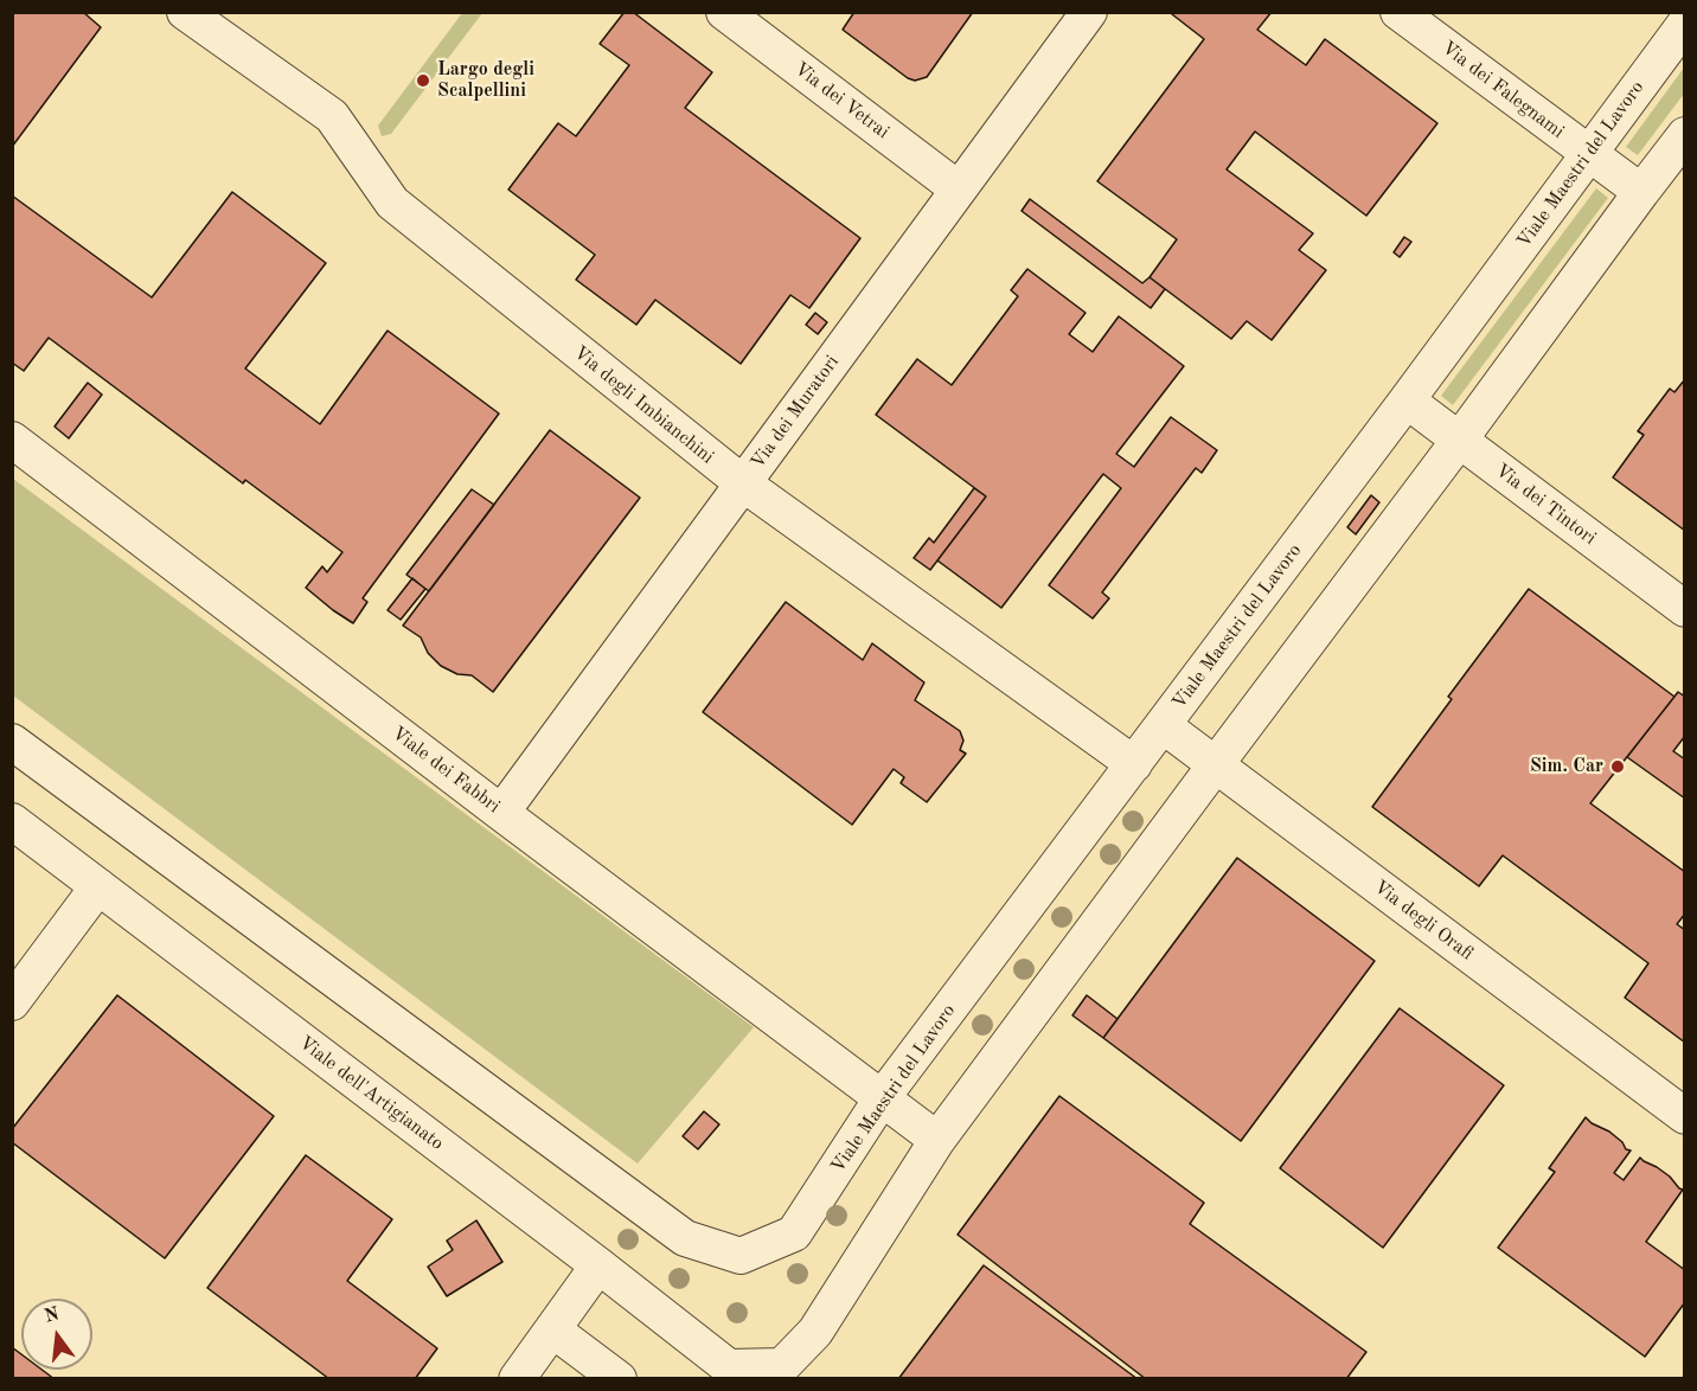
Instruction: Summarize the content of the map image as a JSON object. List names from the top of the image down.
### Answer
{
  "streets": {
    "street": [
      "Via dei Falegnami",
      "Via dei Vetrai",
      "Viale Maestri del Lavoro",
      "Via degli Imbianchini",
      "Via dei Muratori",
      "Via dei Tintori",
      "Viale dei Fabbri",
      "Via degli Orafi",
      "Viale dell'Artigianato"
    ]
  },
  "crossings": [
    ["Via dei Falegnami", "Viale Maestri del Lavoro"],
    ["Via dei Vetrai", "Via dei Muratori"],
    ["Viale Maestri del Lavoro", "Via degli Imbianchini"],
    ["Viale Maestri del Lavoro", "Via dei Tintori"],
    ["Viale Maestri del Lavoro", "Viale dei Fabbri"],
    ["Viale Maestri del Lavoro", "Via degli Orafi"],
    ["Via degli Imbianchini", "Via dei Muratori"],
    ["Via dei Muratori", "Viale dei Fabbri"]
  ],
  "places": ["Largo degli Scalpellini", "Sim. Car"],
  "north": "top"
}
